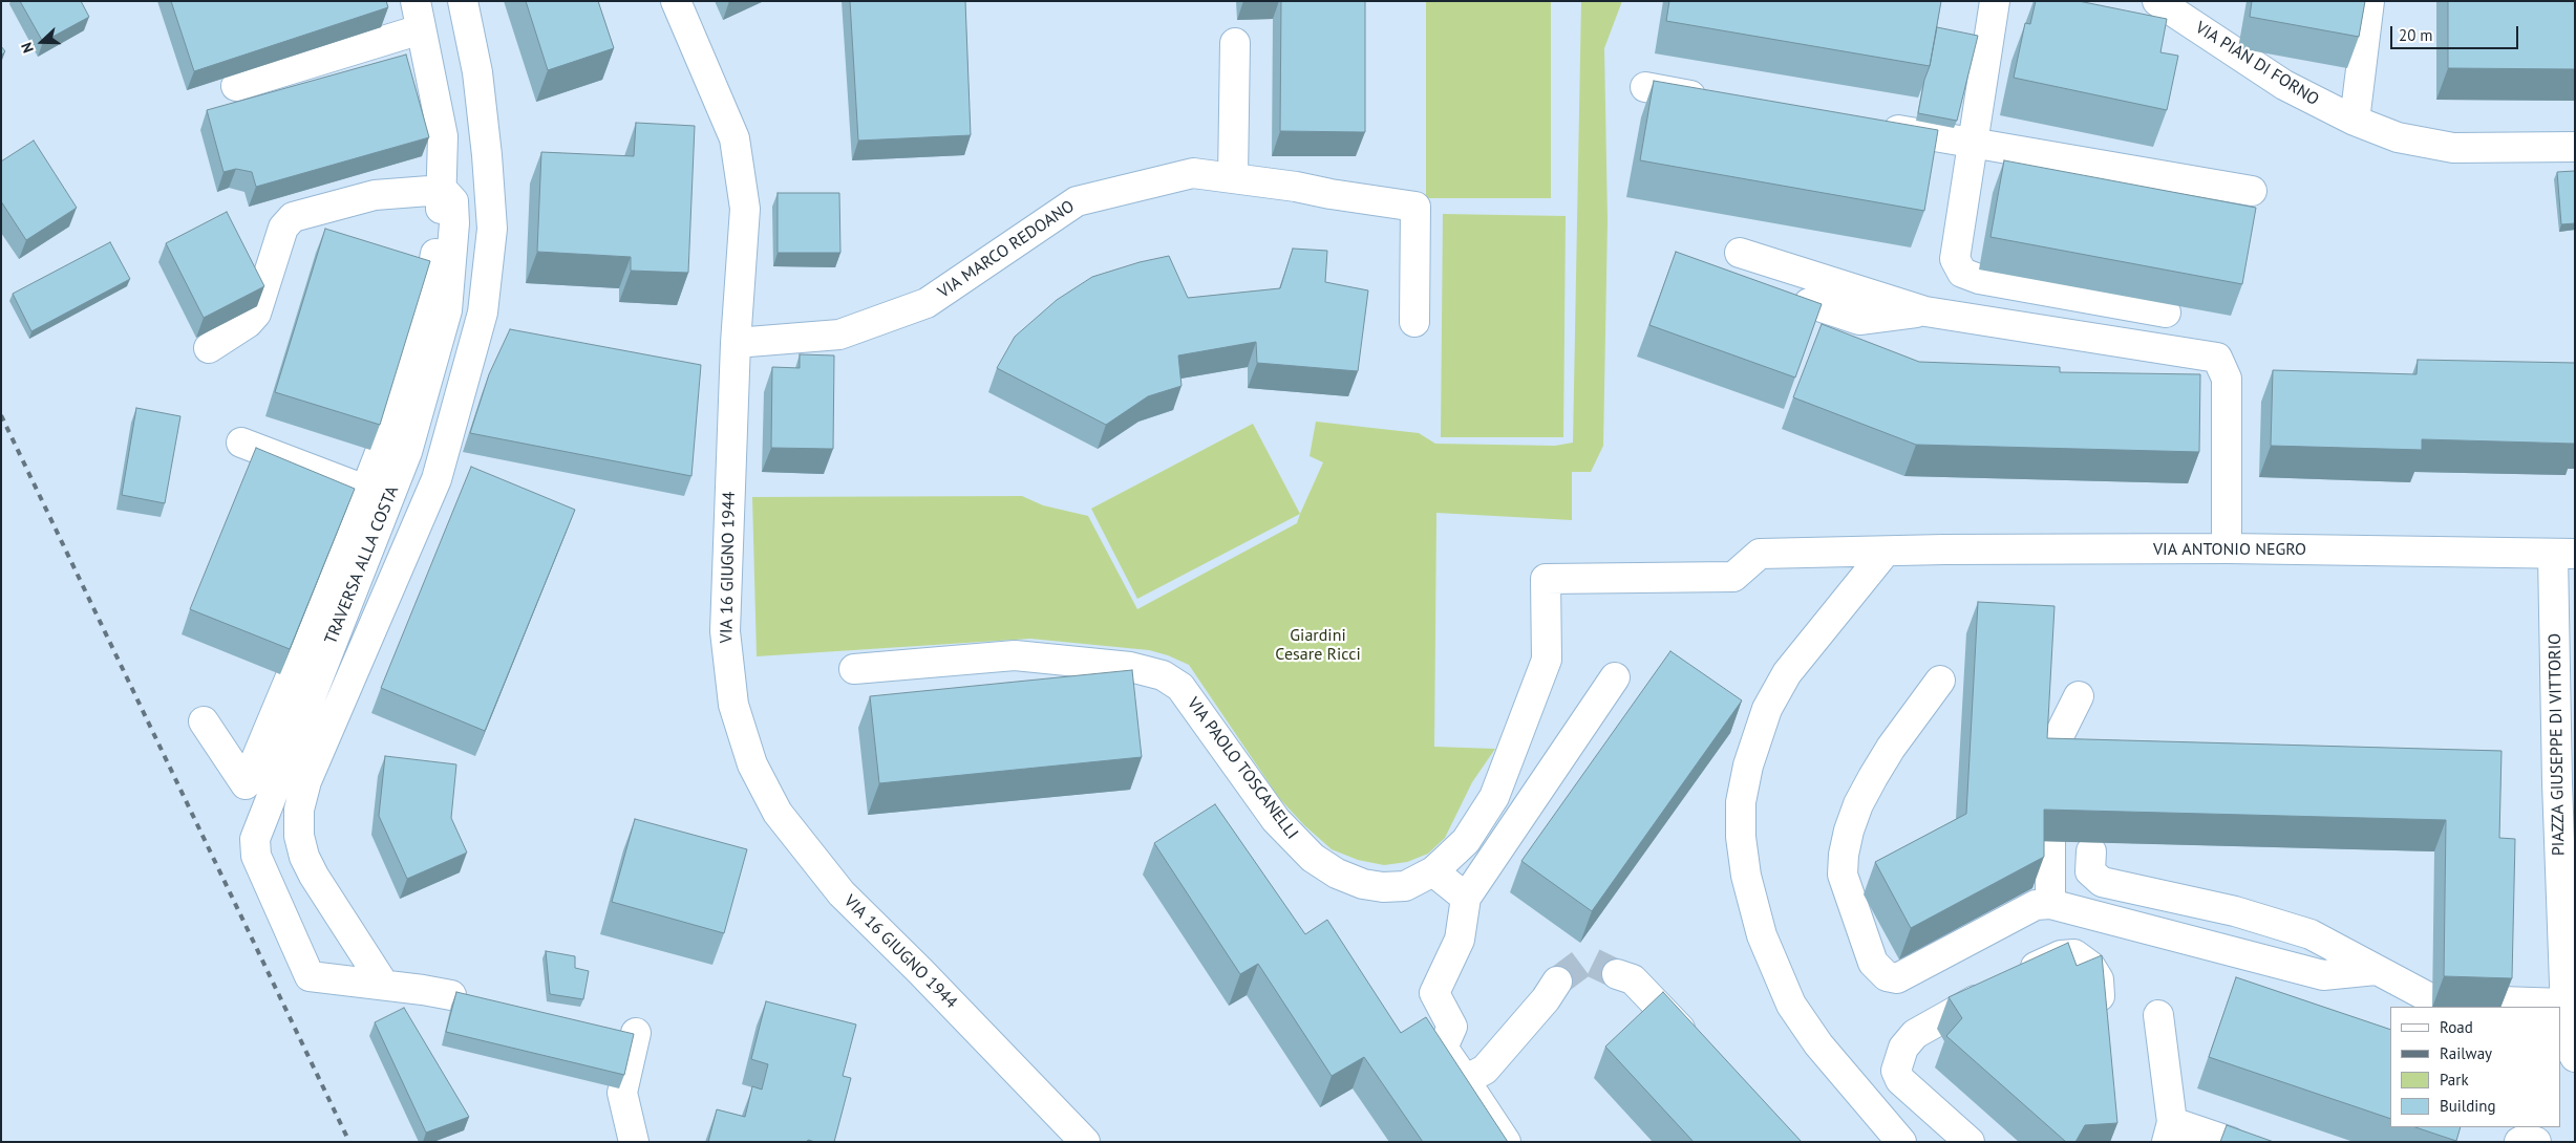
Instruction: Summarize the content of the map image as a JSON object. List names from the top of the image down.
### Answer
{
  "streets": {
    "street": [
      "VIA PIAN DI FORNO",
      "VIA MARCO REDOANO",
      "VIA ANTONIO NEGRO",
      "TRAVERSA ALLA COSTA",
      "VIA 16 GIUGNO 1944",
      "PIAZZA GIUSEPPE DI VITTORIO",
      "VIA PAOLO TOSCANELLI"
    ]
  },
  "crossings": [
    ["VIA MARCO REDOANO", "VIA 16 GIUGNO 1944"],
    ["VIA ANTONIO NEGRO", "PIAZZA GIUSEPPE DI VITTORIO"],
    ["VIA ANTONIO NEGRO", "VIA PAOLO TOSCANELLI"]
  ],
  "parks": ["Giardini Cesare Ricci"],
  "legend": [
    "Road",
    "Railway",
    "Park",
    "Building"
  ],
  "scale_bar": "20 m",
  "north": "left"
}
